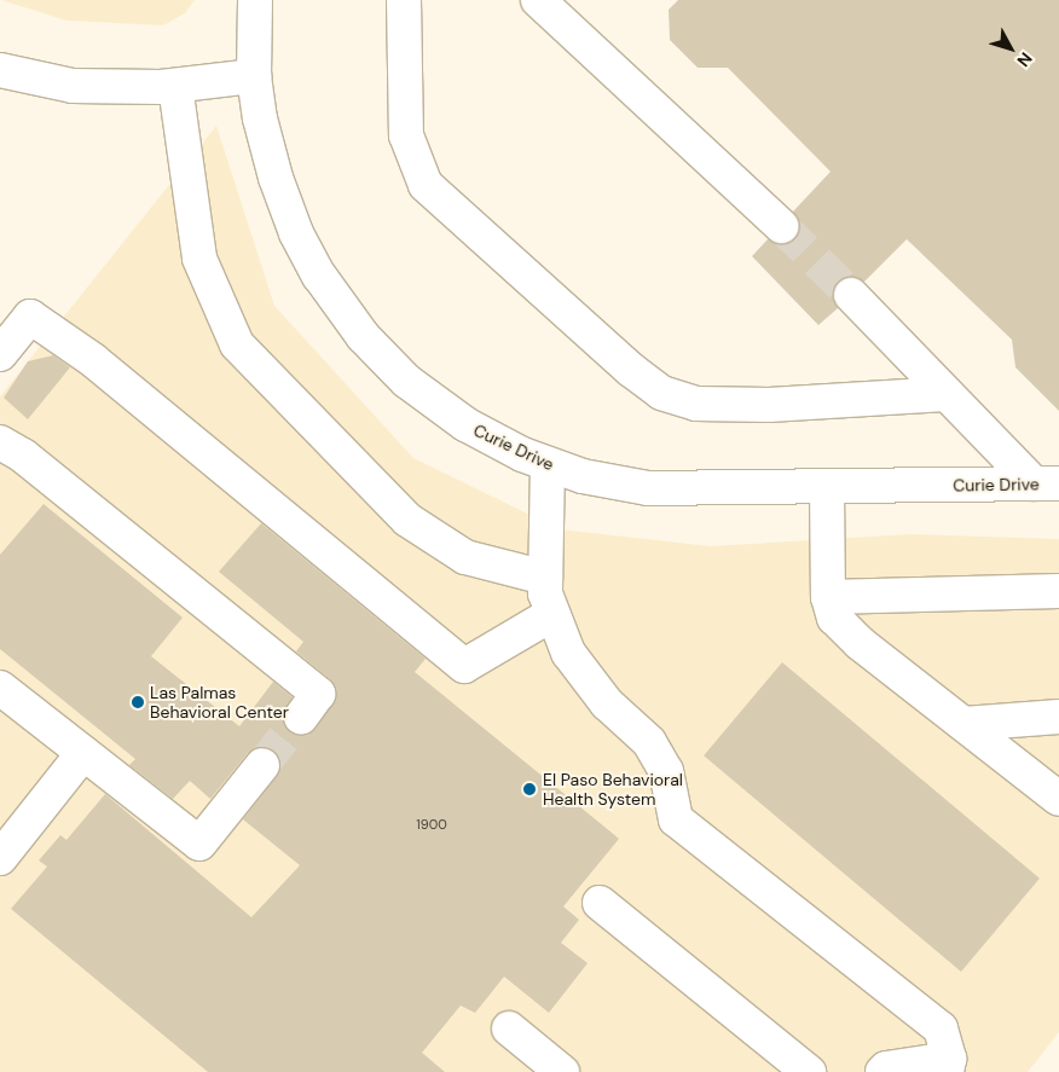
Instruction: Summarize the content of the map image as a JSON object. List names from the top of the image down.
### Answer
{
  "streets": {
    "street": ["Curie Drive"]
  },
  "places": ["Las Palmas Behavioral Center", "El Paso Behavioral Health System"],
  "house_numbers": ["1900"],
  "north": "bottom right"
}
